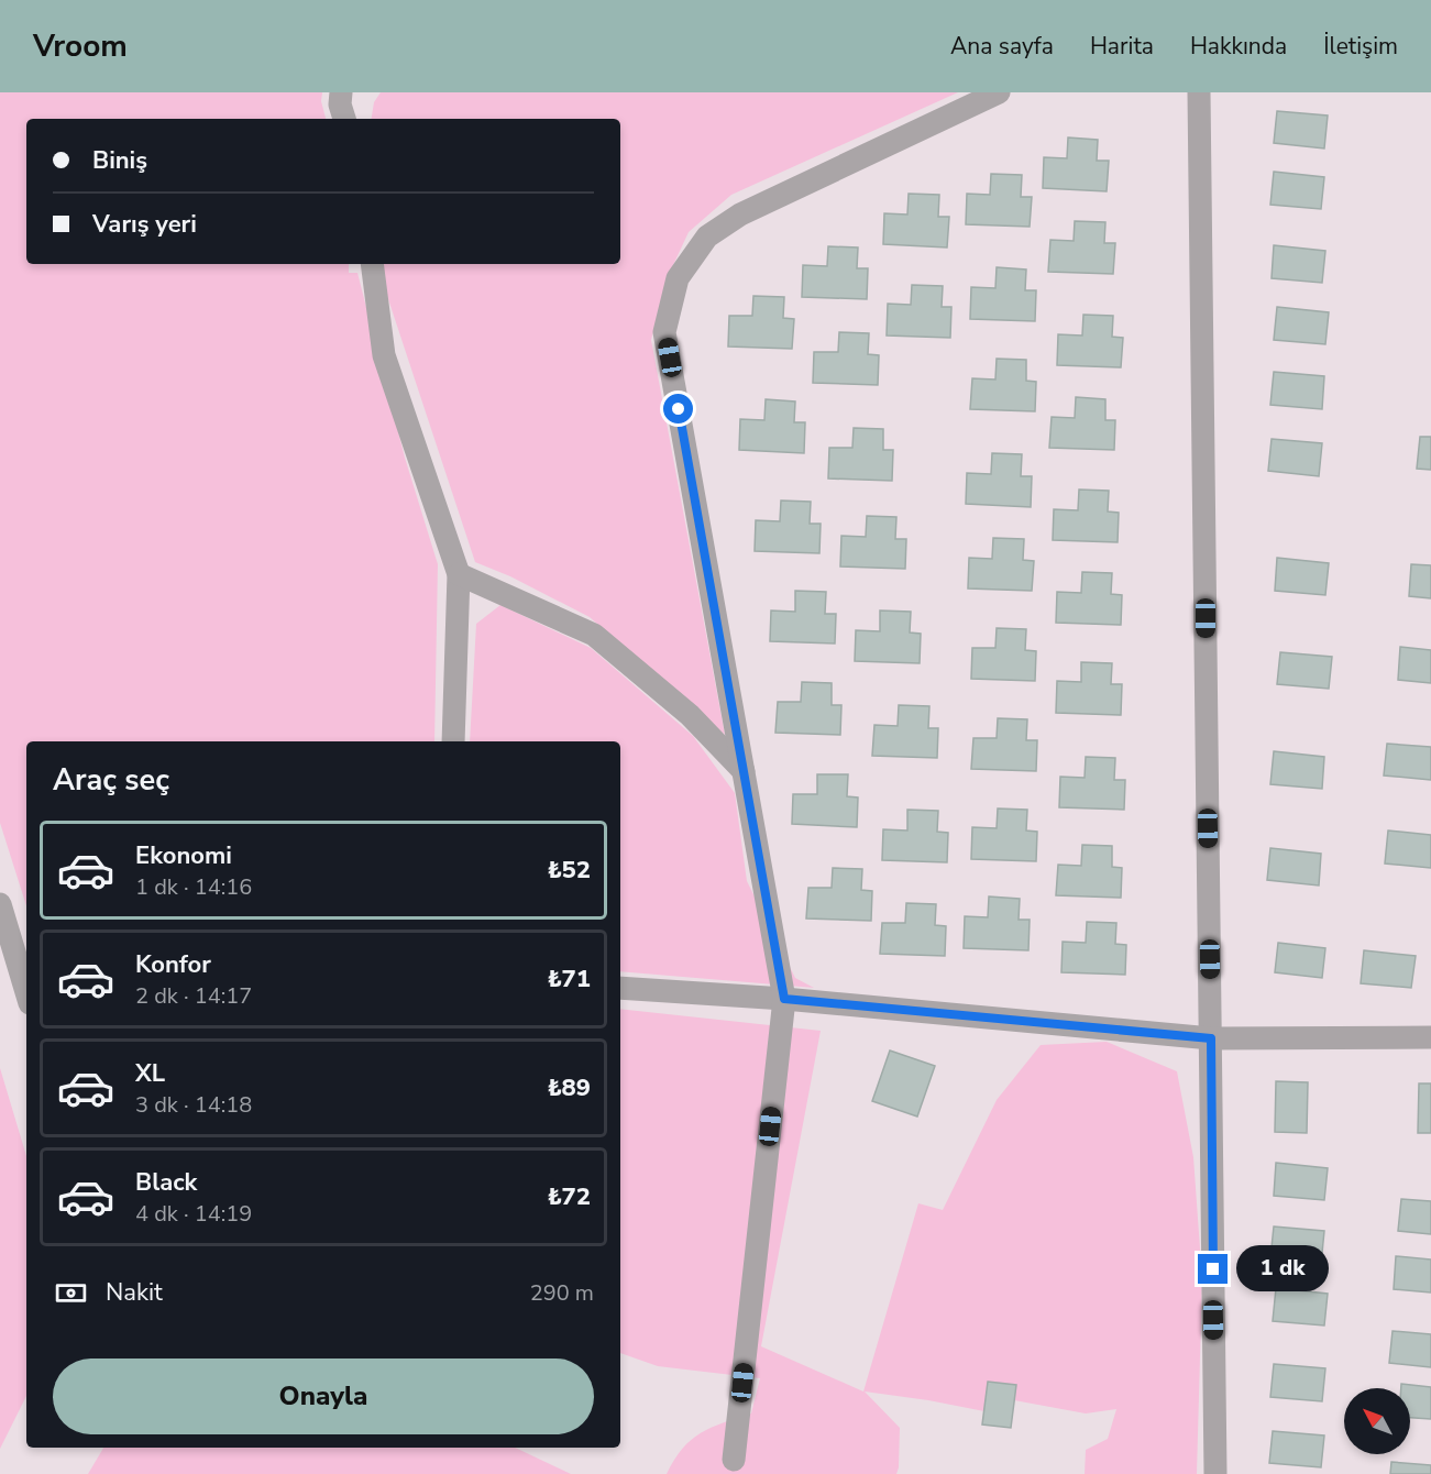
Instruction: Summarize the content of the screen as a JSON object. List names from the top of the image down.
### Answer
{
  "north": "top left",
  "page": {
    "header": "Vroom",
    "nav": [
      "Ana sayfa",
      "Harita",
      "Hakkında",
      "İletişim"
    ],
    "banner": ["Biniş", "Varış yeri"],
    "heading": "Araç seç",
    "list": [
      {
        "name": "Ekonomi",
        "note": "1 dk · 14:16",
        "value": "₺52"
      },
      {
        "name": "Konfor",
        "note": "2 dk · 14:17",
        "value": "₺71"
      },
      {
        "name": "XL",
        "note": "3 dk · 14:18",
        "value": "₺89"
      },
      {
        "name": "Black",
        "note": "4 dk · 14:19",
        "value": "₺72"
      }
    ],
    "bubble": "1 dk",
    "pay": ["Nakit", "290 m"],
    "buttons": "Onayla"
  }
}
